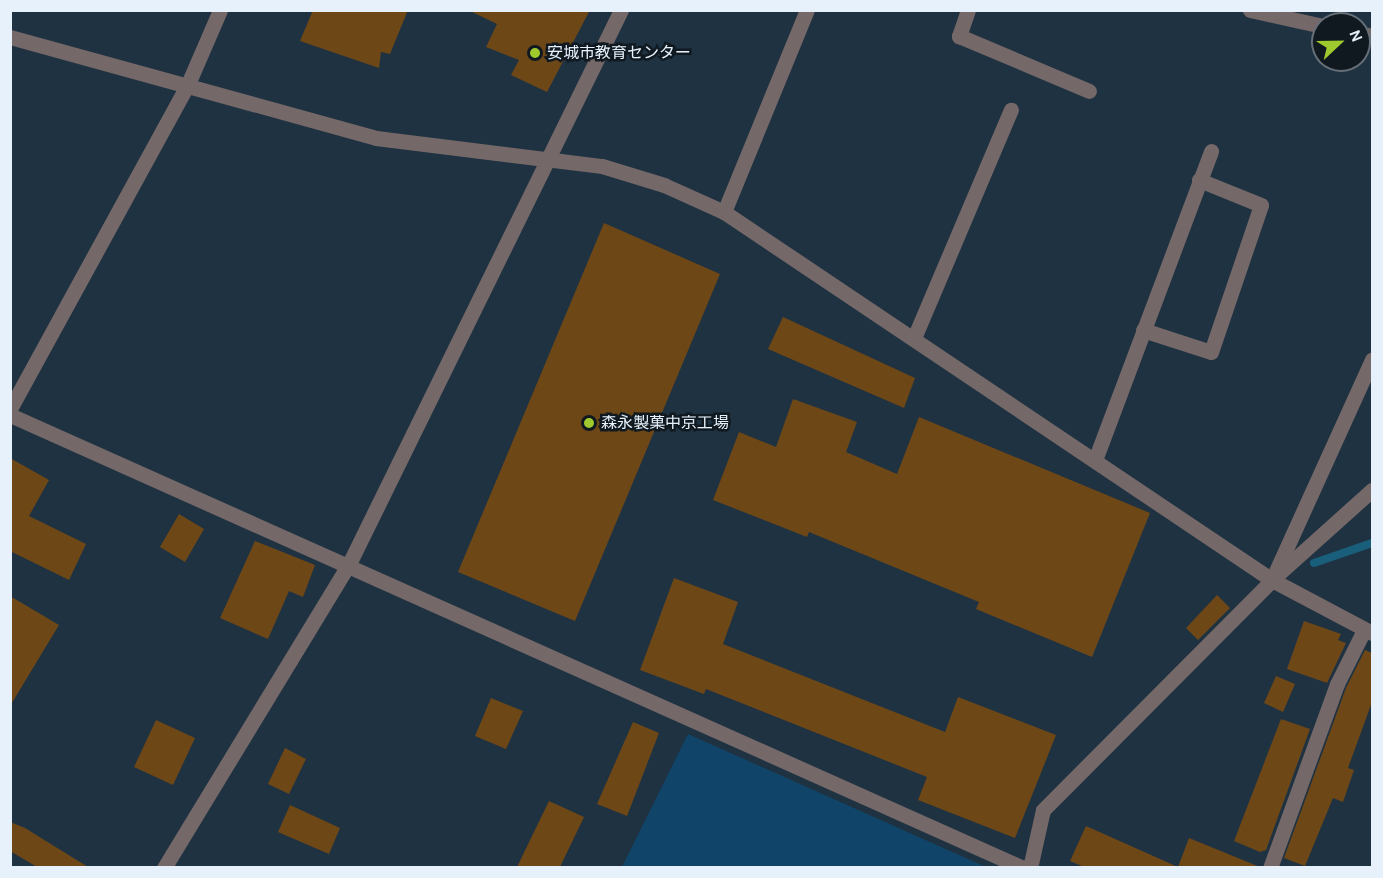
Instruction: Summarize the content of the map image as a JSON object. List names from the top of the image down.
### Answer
{
  "places": ["安城市教育センター", "森永製菓中京工場"],
  "north": "right"
}
